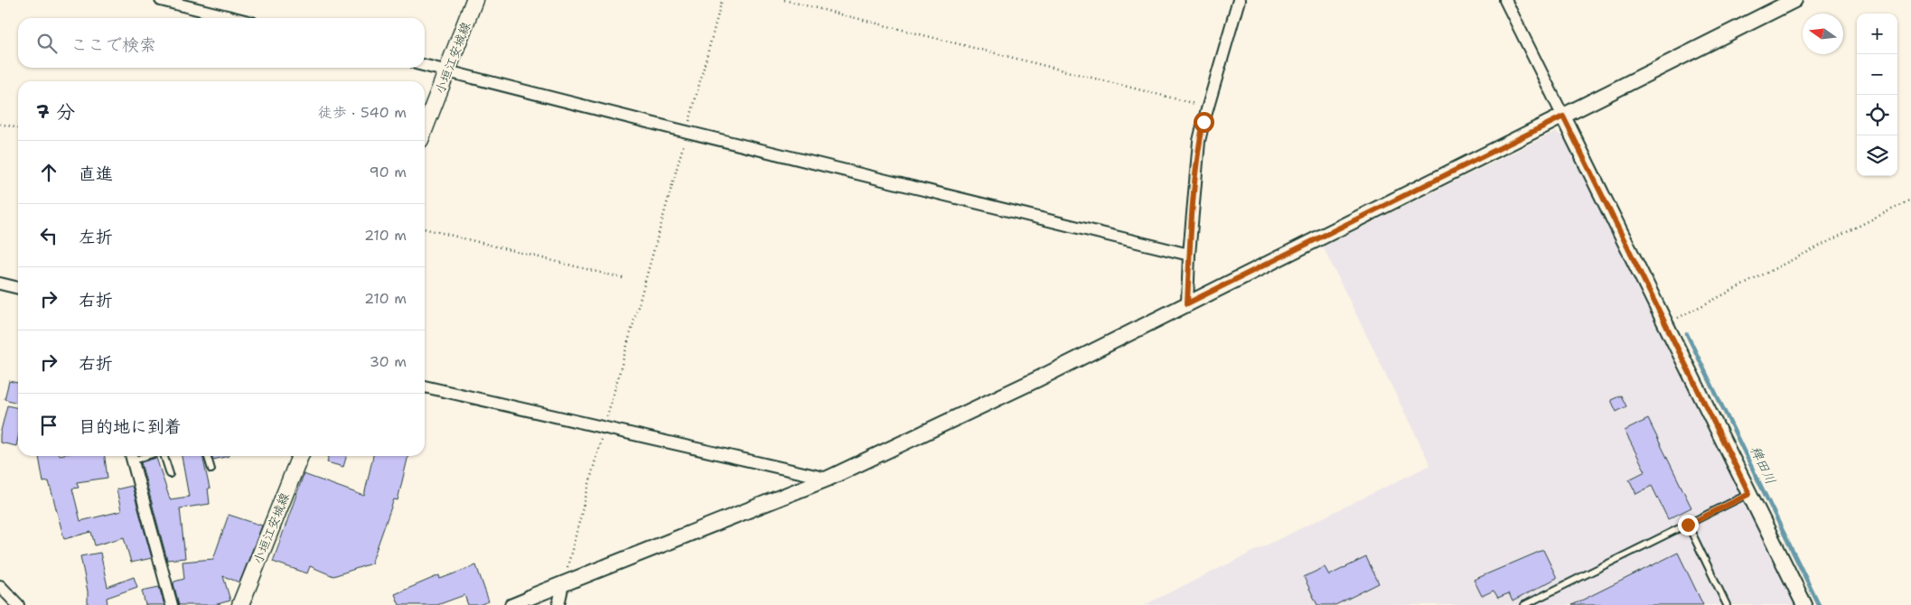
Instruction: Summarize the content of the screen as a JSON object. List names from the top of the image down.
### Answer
{
  "streets": {
    "main road": ["小垣江安城線"]
  },
  "water": ["稗田川"],
  "north": "left",
  "page": {
    "map_buttons": ["+", "−"],
    "search": "ここで検索",
    "heading": ["7 分", "徒歩 · 540 m"],
    "list": [
      ["直進", "90 m"],
      ["左折", "210 m"],
      ["右折", "210 m"],
      ["右折", "30 m"],
      "目的地に到着"
    ]
  }
}
